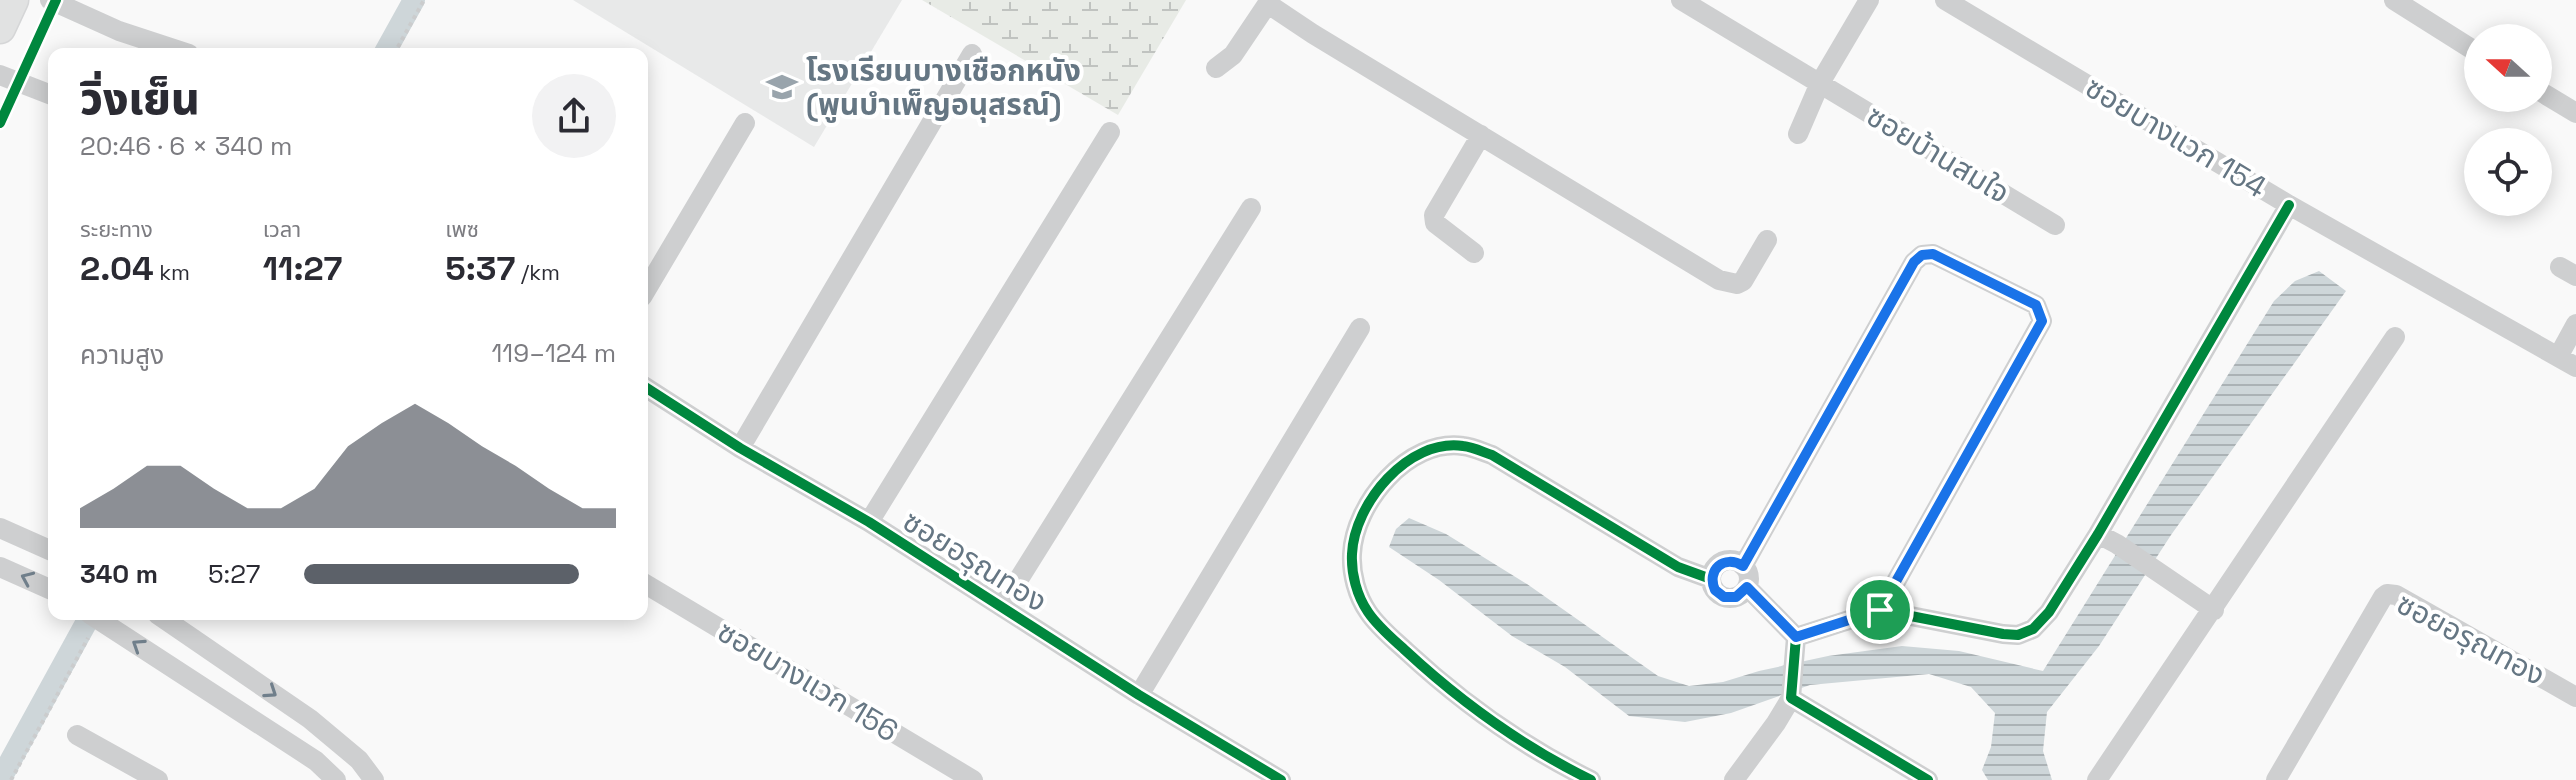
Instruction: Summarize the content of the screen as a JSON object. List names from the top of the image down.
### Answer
{
  "streets": {
    "street": [
      "ซอยบางแวก 154",
      "ซอยบ้านสมใจ",
      "ซอยอรุณทอง",
      "ซอยบางแวก 156"
    ]
  },
  "places": {
    "school or university": ["โรงเรียนบางเชือกหนัง (พูนบำเพ็ญอนุสรณ์)"]
  },
  "north": "left",
  "page": {
    "heading": ["วิ่งเย็น", "20:46 · 6 × 340 m"],
    "stats": [
      ["ระยะทาง", "2.04 km"],
      ["เวลา", "11:27"],
      ["เพซ", "5:37 /km"]
    ],
    "chart": ["ความสูง", "119–124 m"],
    "list": [
      {
        "name": "340 m",
        "note": "5:27"
      }
    ]
  }
}
